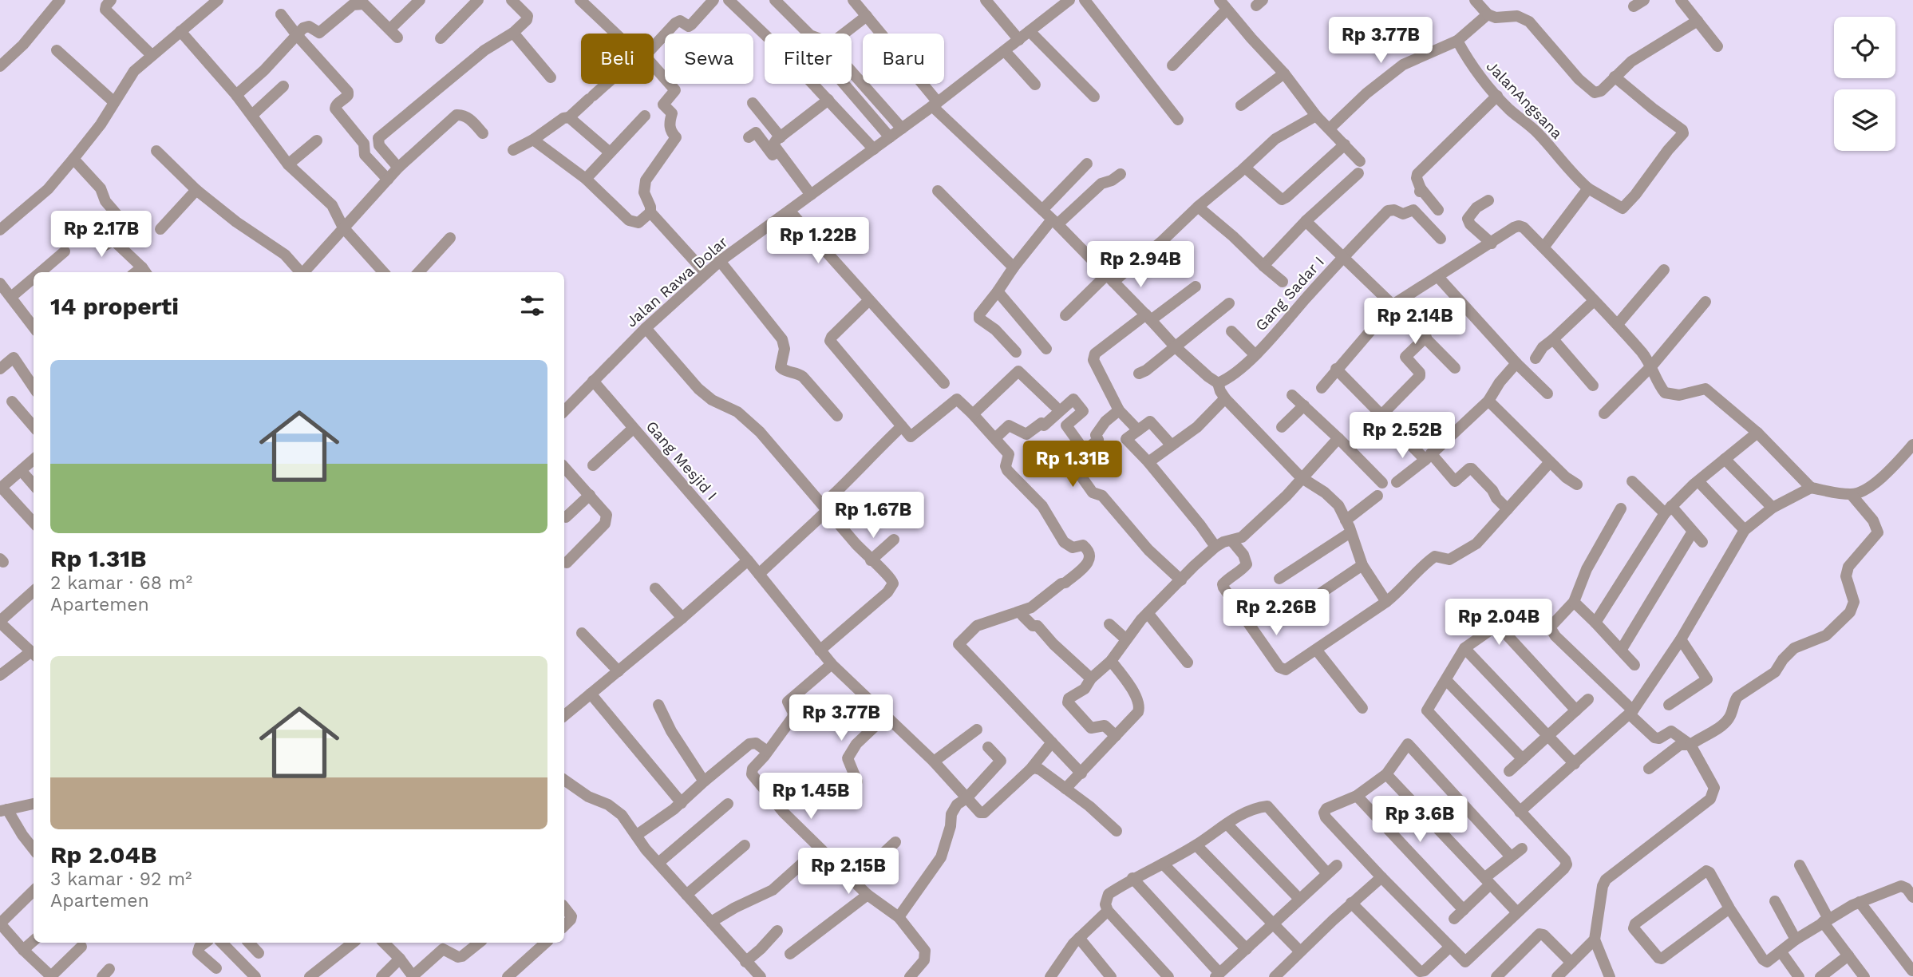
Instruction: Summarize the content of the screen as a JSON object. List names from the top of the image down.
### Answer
{
  "streets": {
    "street": [
      "JalanAngsana",
      "Jalan Rawa Dolar",
      "Gang Sadar I",
      "Gang Mesjid I"
    ]
  },
  "crossings": [
    ["Jalan Rawa Dolar", "Gang Mesjid I"]
  ],
  "page": {
    "price": [
      "Rp 3.77B",
      "Rp 2.17B",
      "Rp 1.22B",
      "Rp 2.94B",
      "Rp 2.14B",
      "Rp 2.52B",
      "Rp 1.31B",
      "Rp 1.67B",
      "Rp 2.26B",
      "Rp 2.04B",
      "Rp 3.77B",
      "Rp 1.45B",
      "Rp 3.6B",
      "Rp 2.15B"
    ],
    "chip": [
      "Beli",
      "Sewa",
      "Filter",
      "Baru"
    ],
    "heading": "14 properti",
    "list": [
      {
        "name": "Rp 1.31B",
        "note": "2 kamar · 68 m² · Apartemen"
      },
      {
        "name": "Rp 2.04B",
        "note": "3 kamar · 92 m² · Apartemen"
      }
    ]
  }
}
